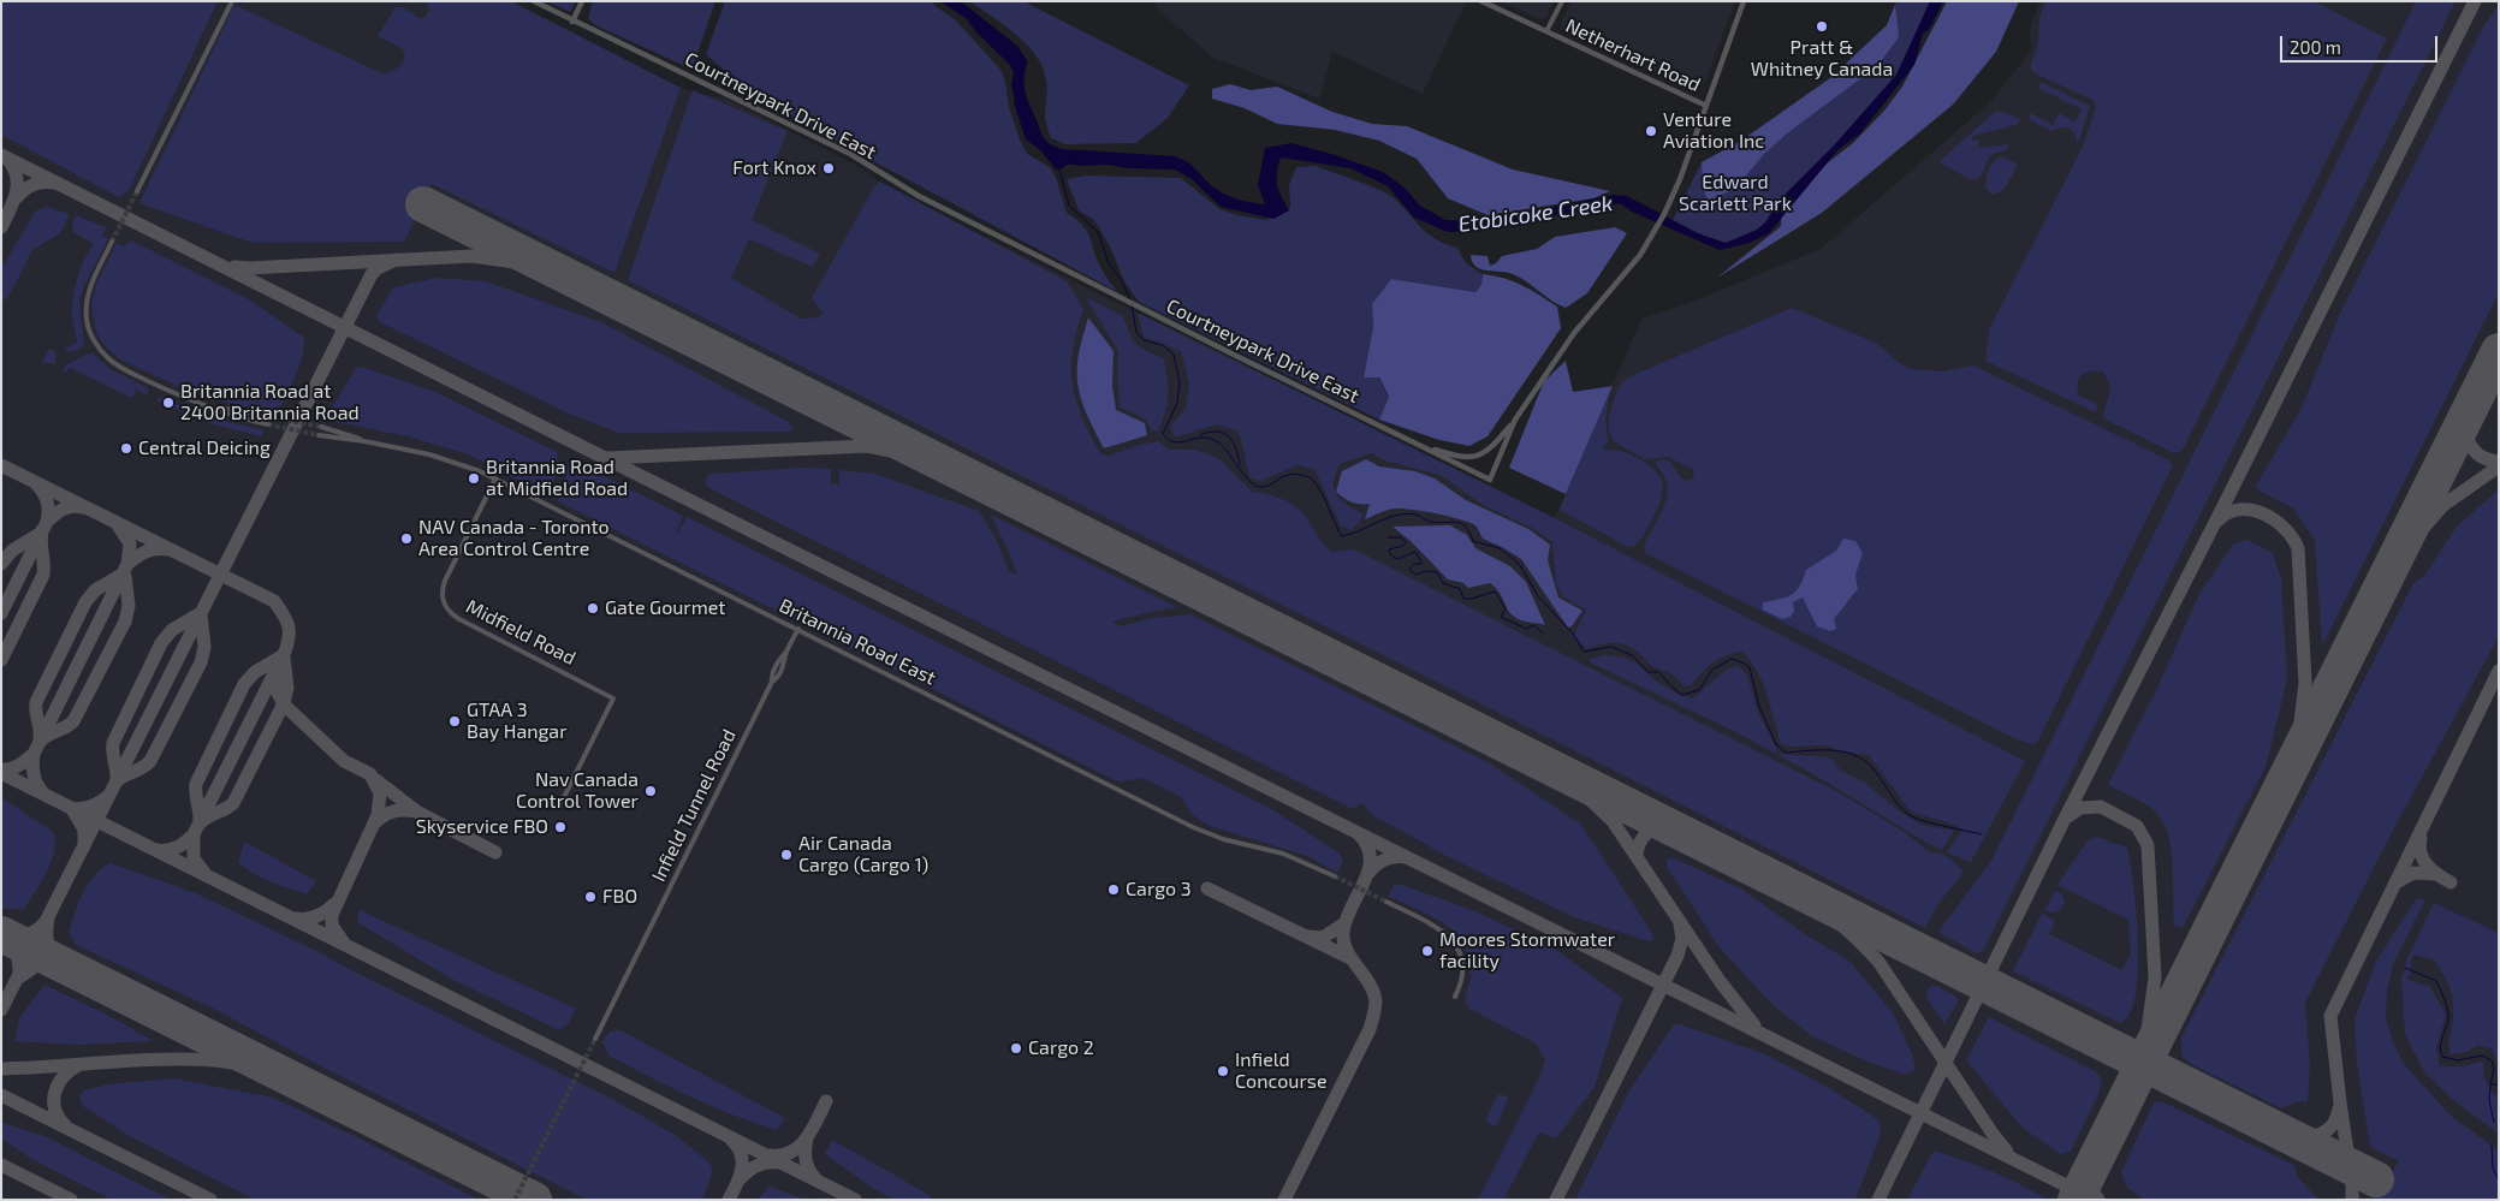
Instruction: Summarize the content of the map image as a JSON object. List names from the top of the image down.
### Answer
{
  "streets": {
    "street": [
      "Netherhart Road",
      "Courtneypark Drive East",
      "Midfield Road",
      "Britannia Road East",
      "Infield Tunnel Road"
    ]
  },
  "crossings": [
    ["Netherhart Road", "Courtneypark Drive East"],
    ["Midfield Road", "Britannia Road East"],
    ["Britannia Road East", "Infield Tunnel Road"]
  ],
  "water": ["Etobicoke Creek"],
  "parks": ["Edward Scarlett Park"],
  "places": [
    "Pratt & Whitney Canada",
    "Venture Aviation Inc",
    "Fort Knox",
    "Britannia Road at 2400 Britannia Road",
    "Central Deicing",
    "Britannia Road at Midfield Road",
    "NAV Canada - Toronto Area Control Centre",
    "Gate Gourmet",
    "GTAA 3 Bay Hangar",
    "Nav Canada Control Tower",
    "Skyservice FBO",
    "Air Canada Cargo (Cargo 1)",
    "Cargo 3",
    "FBO",
    "Moores Stormwater facility",
    "Cargo 2",
    "Infield Concourse"
  ],
  "scale_bar": "200 m"
}
